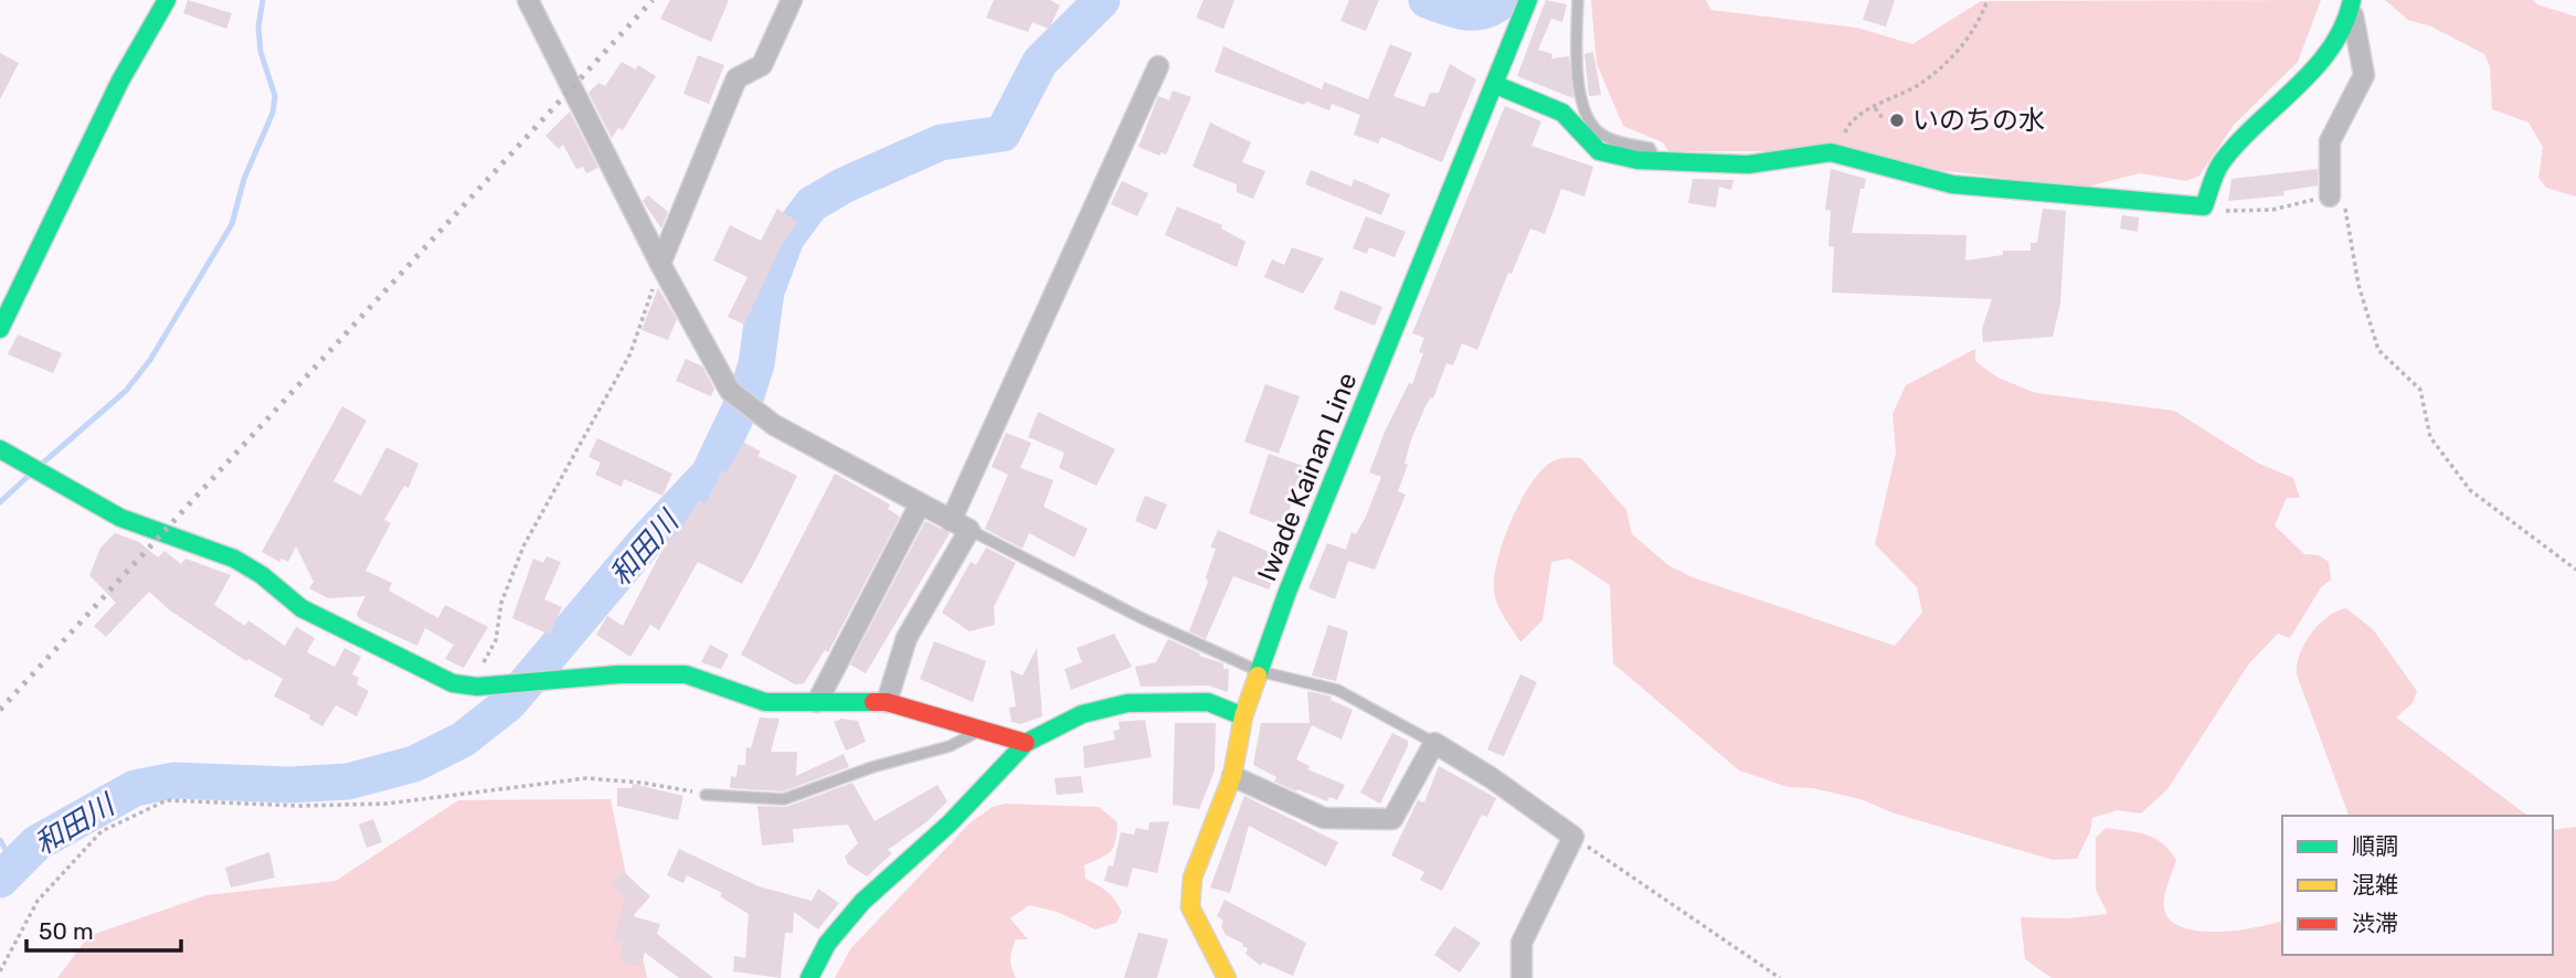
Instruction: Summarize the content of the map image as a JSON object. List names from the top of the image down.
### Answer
{
  "streets": {
    "street": ["Iwade Kainan Line"]
  },
  "water": ["和田川"],
  "places": ["いのちの水"],
  "legend": ["順調", "混雑", "渋滞"],
  "scale_bar": "50 m"
}
